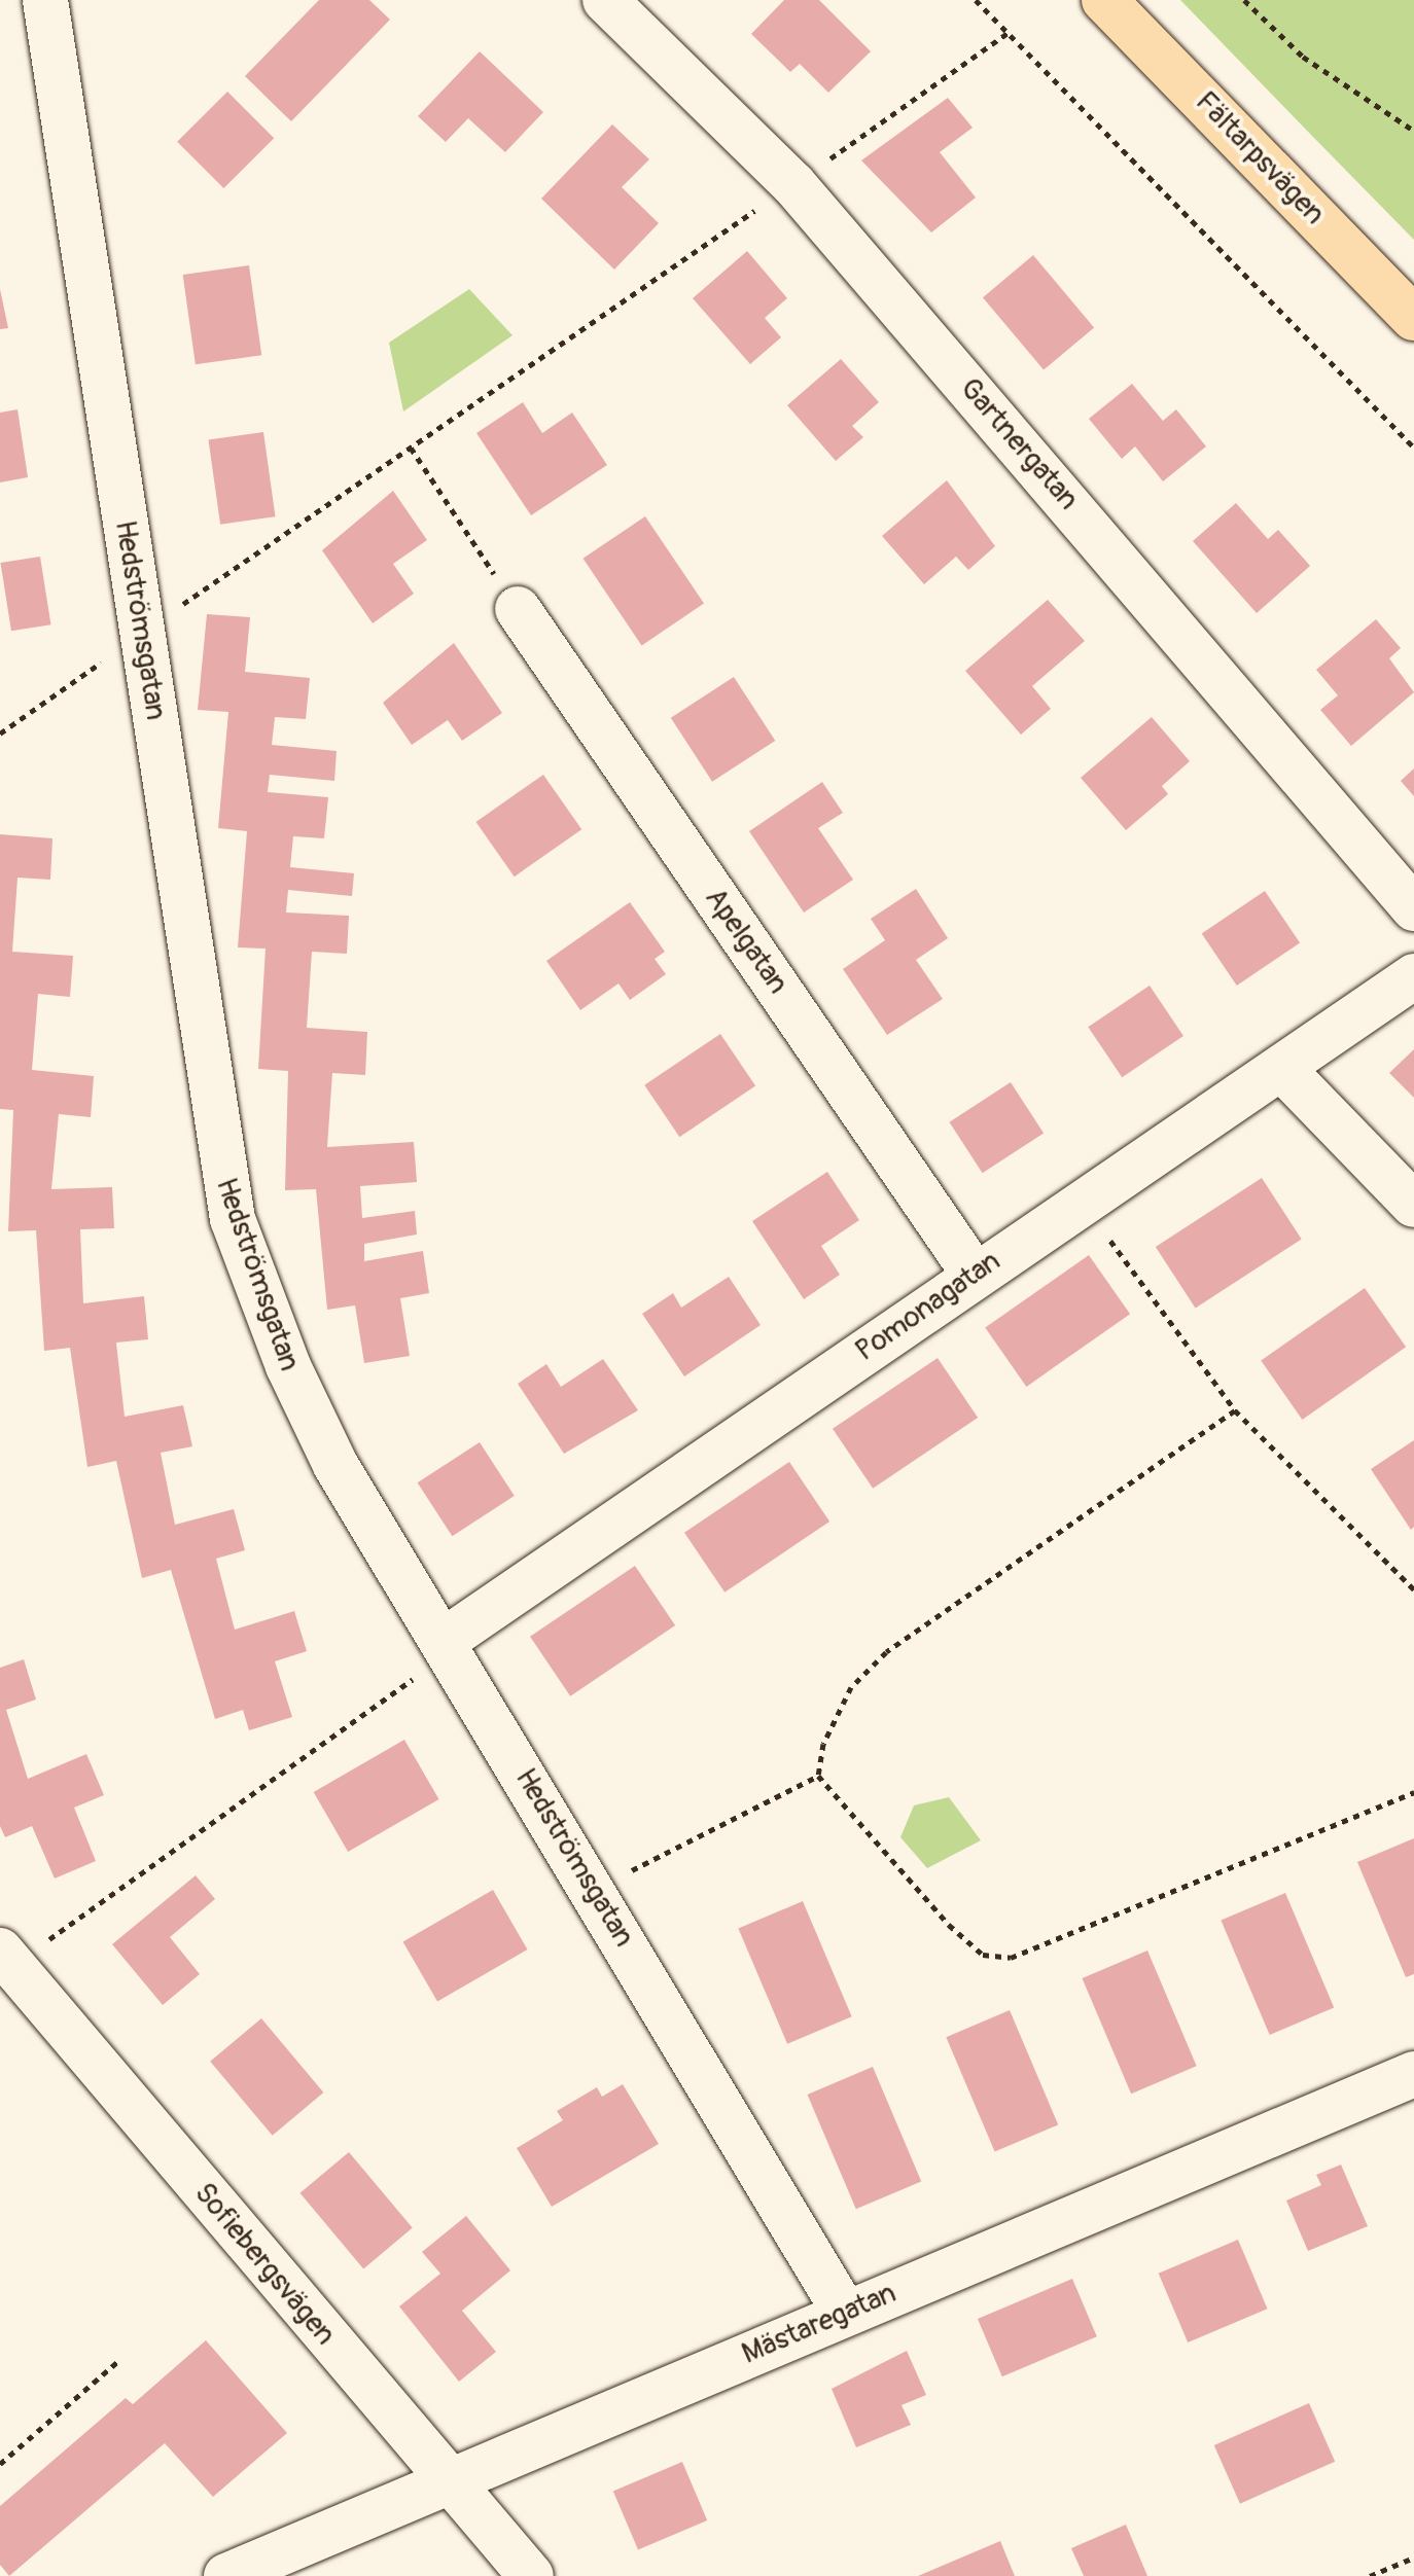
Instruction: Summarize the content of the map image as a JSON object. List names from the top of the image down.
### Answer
{
  "streets": {
    "main road": ["Fältarpsvägen"],
    "street": [
      "Gartnergatan",
      "Hedströmsgatan",
      "Apelgatan",
      "Pomonagatan",
      "Sofiebergsvägen",
      "Mästaregatan"
    ]
  },
  "crossings": [
    ["Hedströmsgatan", "Pomonagatan"],
    ["Hedströmsgatan", "Mästaregatan"],
    ["Apelgatan", "Pomonagatan"],
    ["Sofiebergsvägen", "Mästaregatan"]
  ]
}
